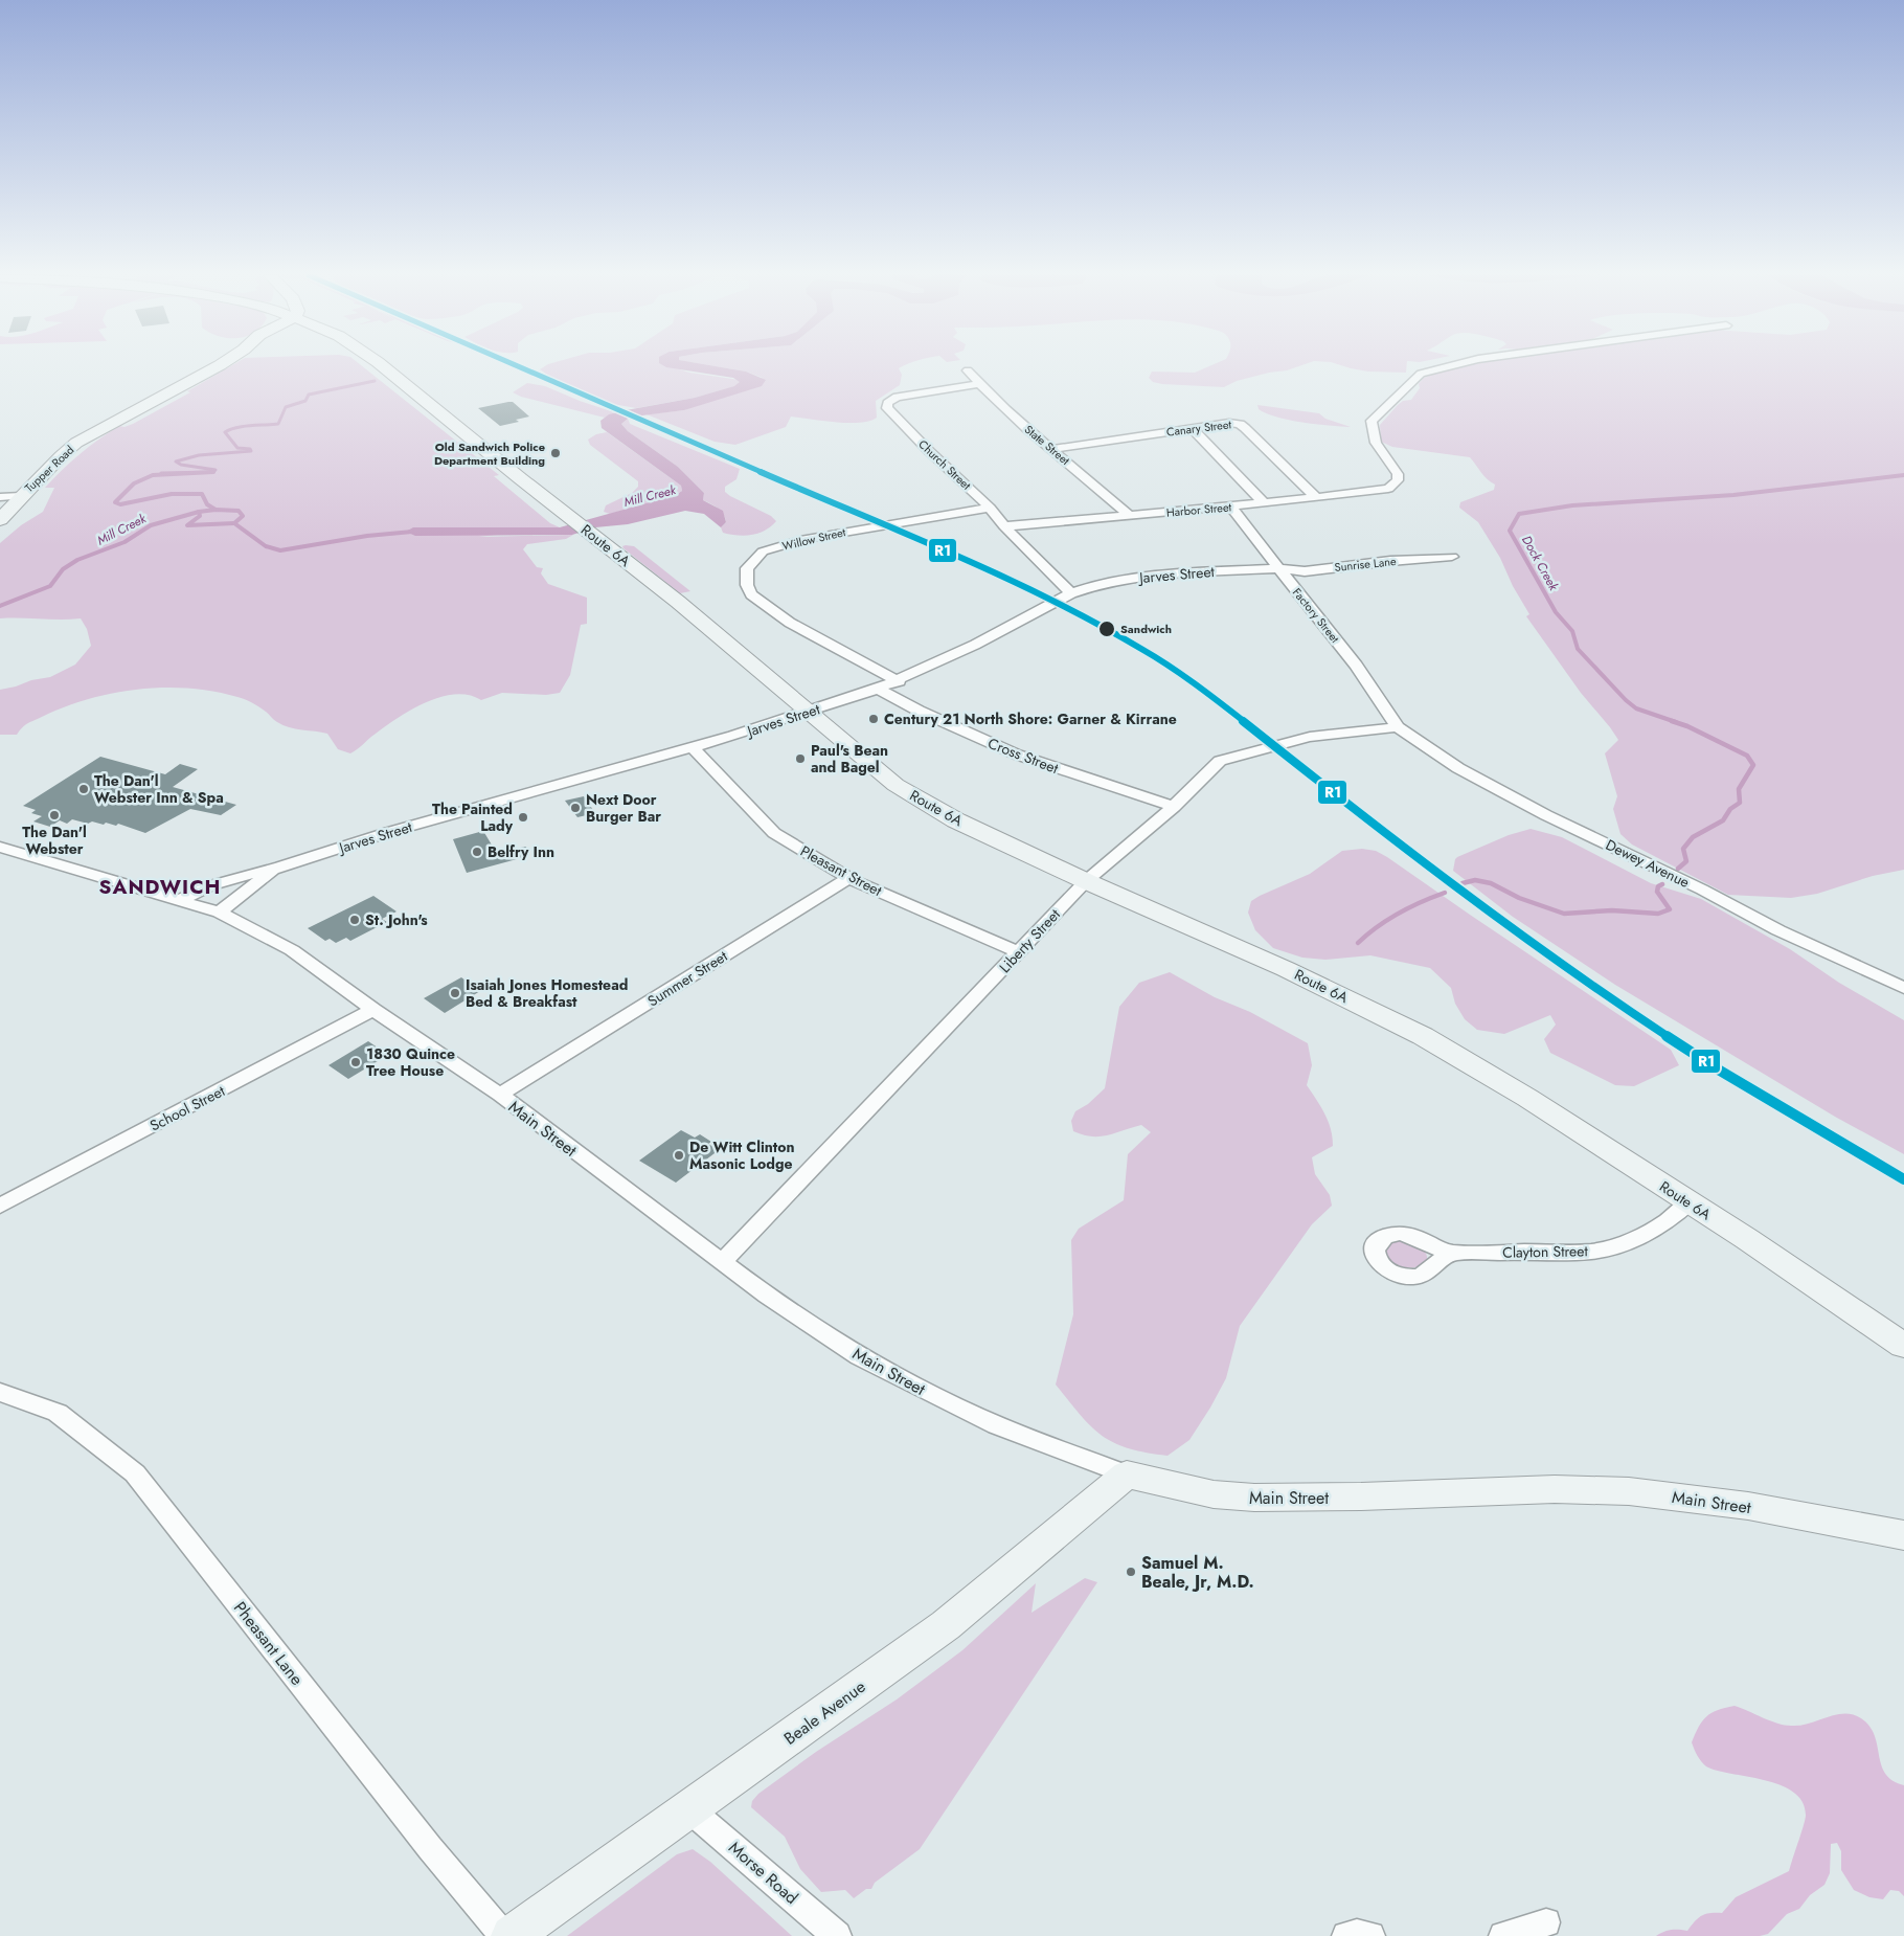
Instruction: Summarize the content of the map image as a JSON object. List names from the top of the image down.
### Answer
{
  "streets": {
    "main road": [
      "Tupper Road",
      "Route 6A",
      "Main Street",
      "Beale Avenue"
    ],
    "street": [
      "Canary Street",
      "State Street",
      "Church Street",
      "Harbor Street",
      "Willow Street",
      "Sunrise Lane",
      "Jarves Street",
      "Factory Street",
      "Cross Street",
      "Dewey Avenue",
      "Pleasant Street",
      "Liberty Street",
      "Summer Street",
      "School Street",
      "Clayton Street",
      "Pheasant Lane",
      "Morse Road"
    ]
  },
  "crossings": [
    ["Canary Street", "State Street"],
    ["Canary Street", "Harbor Street"],
    ["State Street", "Church Street"],
    ["State Street", "Harbor Street"],
    ["Church Street", "Harbor Street"],
    ["Church Street", "Willow Street"],
    ["Church Street", "Jarves Street"],
    ["Harbor Street", "Factory Street"],
    ["Willow Street", "Jarves Street"],
    ["Route 6A", "Jarves Street"],
    ["Route 6A", "Liberty Street"],
    ["Route 6A", "Clayton Street"],
    ["Sunrise Lane", "Jarves Street"],
    ["Sunrise Lane", "Factory Street"],
    ["Jarves Street", "Factory Street"],
    ["Jarves Street", "Cross Street"],
    ["Jarves Street", "Pleasant Street"],
    ["Jarves Street", "Main Street"],
    ["Factory Street", "Dewey Avenue"],
    ["Factory Street", "Liberty Street"],
    ["Cross Street", "Liberty Street"],
    ["Dewey Avenue", "Liberty Street"],
    ["Pleasant Street", "Liberty Street"],
    ["Pleasant Street", "Summer Street"],
    ["Liberty Street", "Main Street"],
    ["Summer Street", "Main Street"],
    ["School Street", "Main Street"],
    ["Main Street", "Beale Avenue"],
    ["Beale Avenue", "Morse Road"]
  ],
  "districts": ["SANDWICH"],
  "water": ["Mill Creek", "Dock Creek"],
  "places": [
    "Old Sandwich Police Department Building",
    "Sandwich",
    "Century 21 North Shore: Garner & Kirrane",
    "Paul's Bean and Bagel",
    "The Dan'l Webster Inn & Spa",
    "Next Door Burger Bar",
    "The Dan'l Webster",
    "The Painted Lady",
    "Belfry Inn",
    "St. John's",
    "Isaiah Jones Homestead Bed & Breakfast",
    "1830 Quince Tree House",
    "De Witt Clinton Masonic Lodge",
    "Samuel M. Beale, Jr, M.D."
  ],
  "lines": ["transit line R1"]
}
